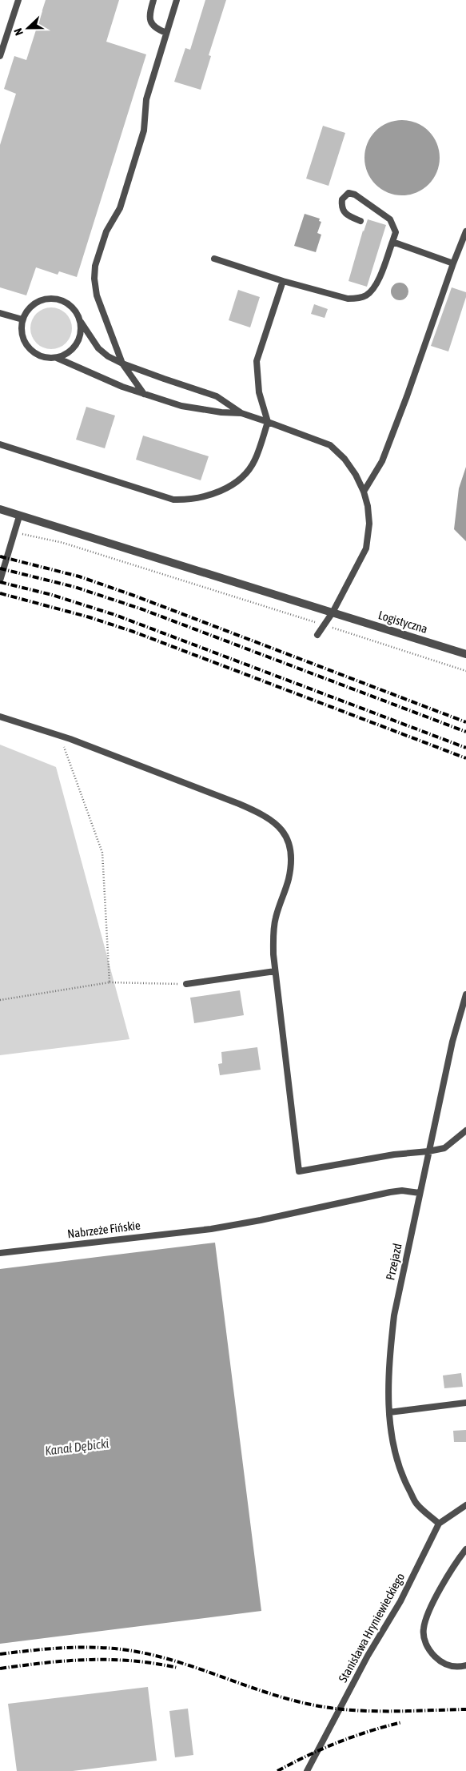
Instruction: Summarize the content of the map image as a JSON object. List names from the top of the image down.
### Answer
{
  "streets": {
    "street": ["Logistyczna"],
    "lane": ["Nabrzeże Fińskie", "Przejazd", "Stanisława Hryniewieckiego"]
  },
  "crossings": [
    ["Nabrzeże Fińskie", "Przejazd"],
    ["Przejazd", "Stanisława Hryniewieckiego"]
  ],
  "water": ["Kanał Dębicki"],
  "north": "left"
}
